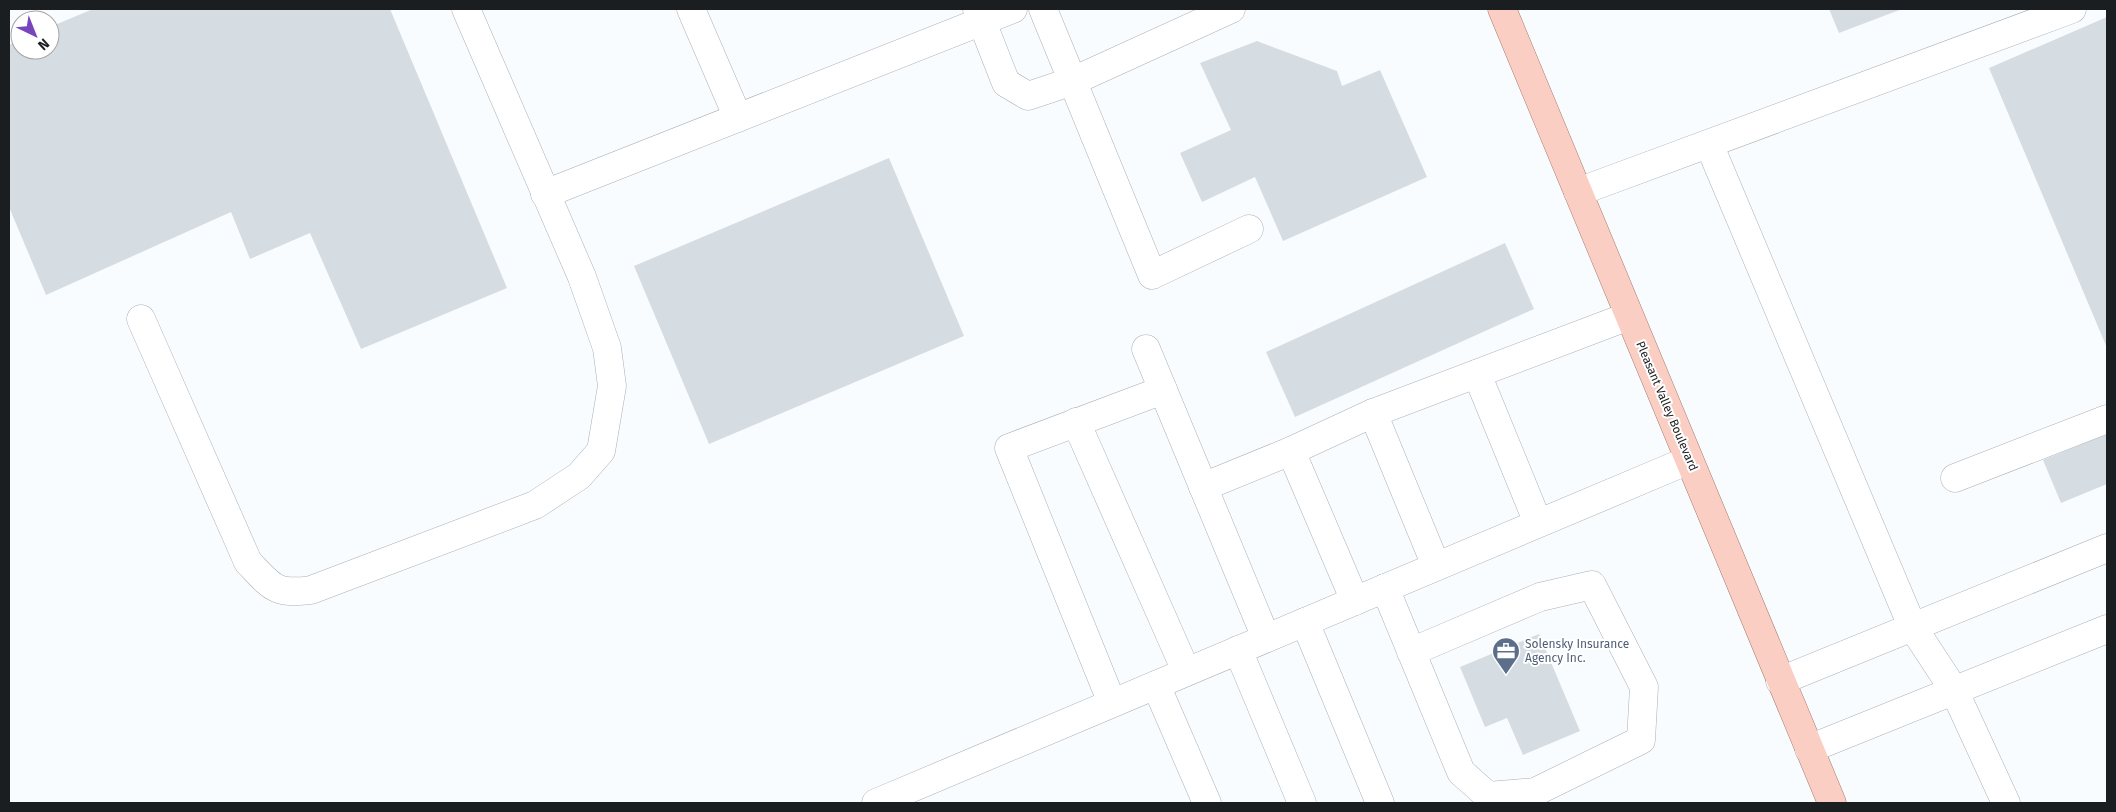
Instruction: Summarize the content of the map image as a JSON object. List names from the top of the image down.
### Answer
{
  "streets": {
    "main road": ["Pleasant Valley Boulevard"]
  },
  "places": {
    "office": ["Solensky Insurance Agency Inc."]
  },
  "north": "bottom right"
}
